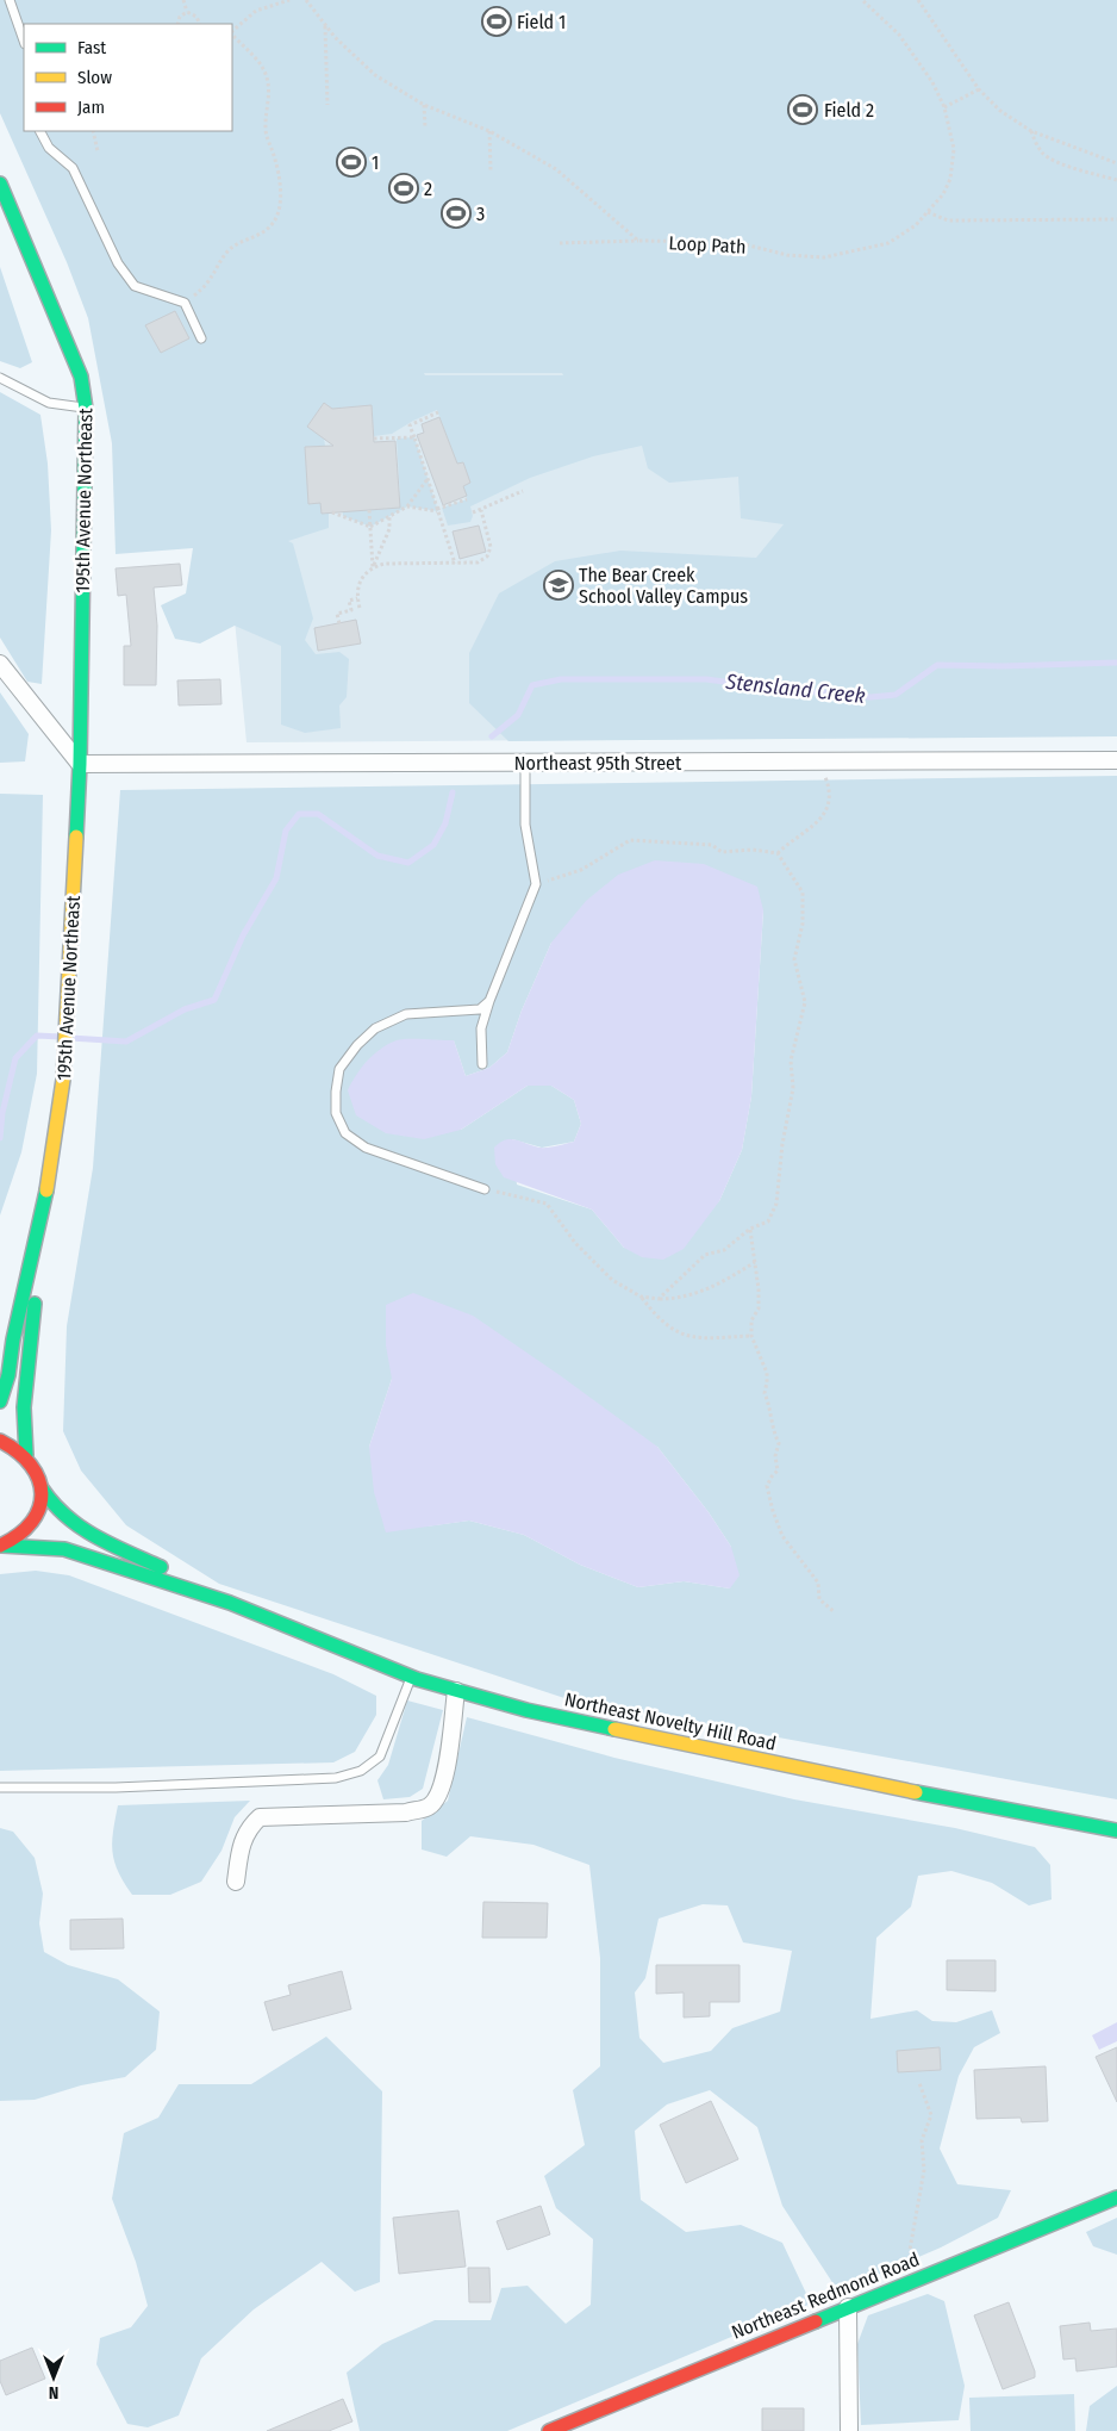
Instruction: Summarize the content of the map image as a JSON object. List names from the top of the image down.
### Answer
{
  "streets": {
    "street": [
      "195th Avenue Northeast",
      "Northeast 95th Street",
      "Northeast Novelty Hill Road",
      "Northeast Redmond Road"
    ],
    "path": ["Loop Path"]
  },
  "crossings": [
    ["195th Avenue Northeast", "Northeast 95th Street"]
  ],
  "water": ["Stensland Creek"],
  "places": {
    "sports": [
      "Field 1",
      "Field 2",
      "1",
      "2",
      "3"
    ],
    "school or university": ["The Bear Creek School Valley Campus"]
  },
  "legend": ["Fast", "Slow", "Jam"],
  "north": "bottom"
}
